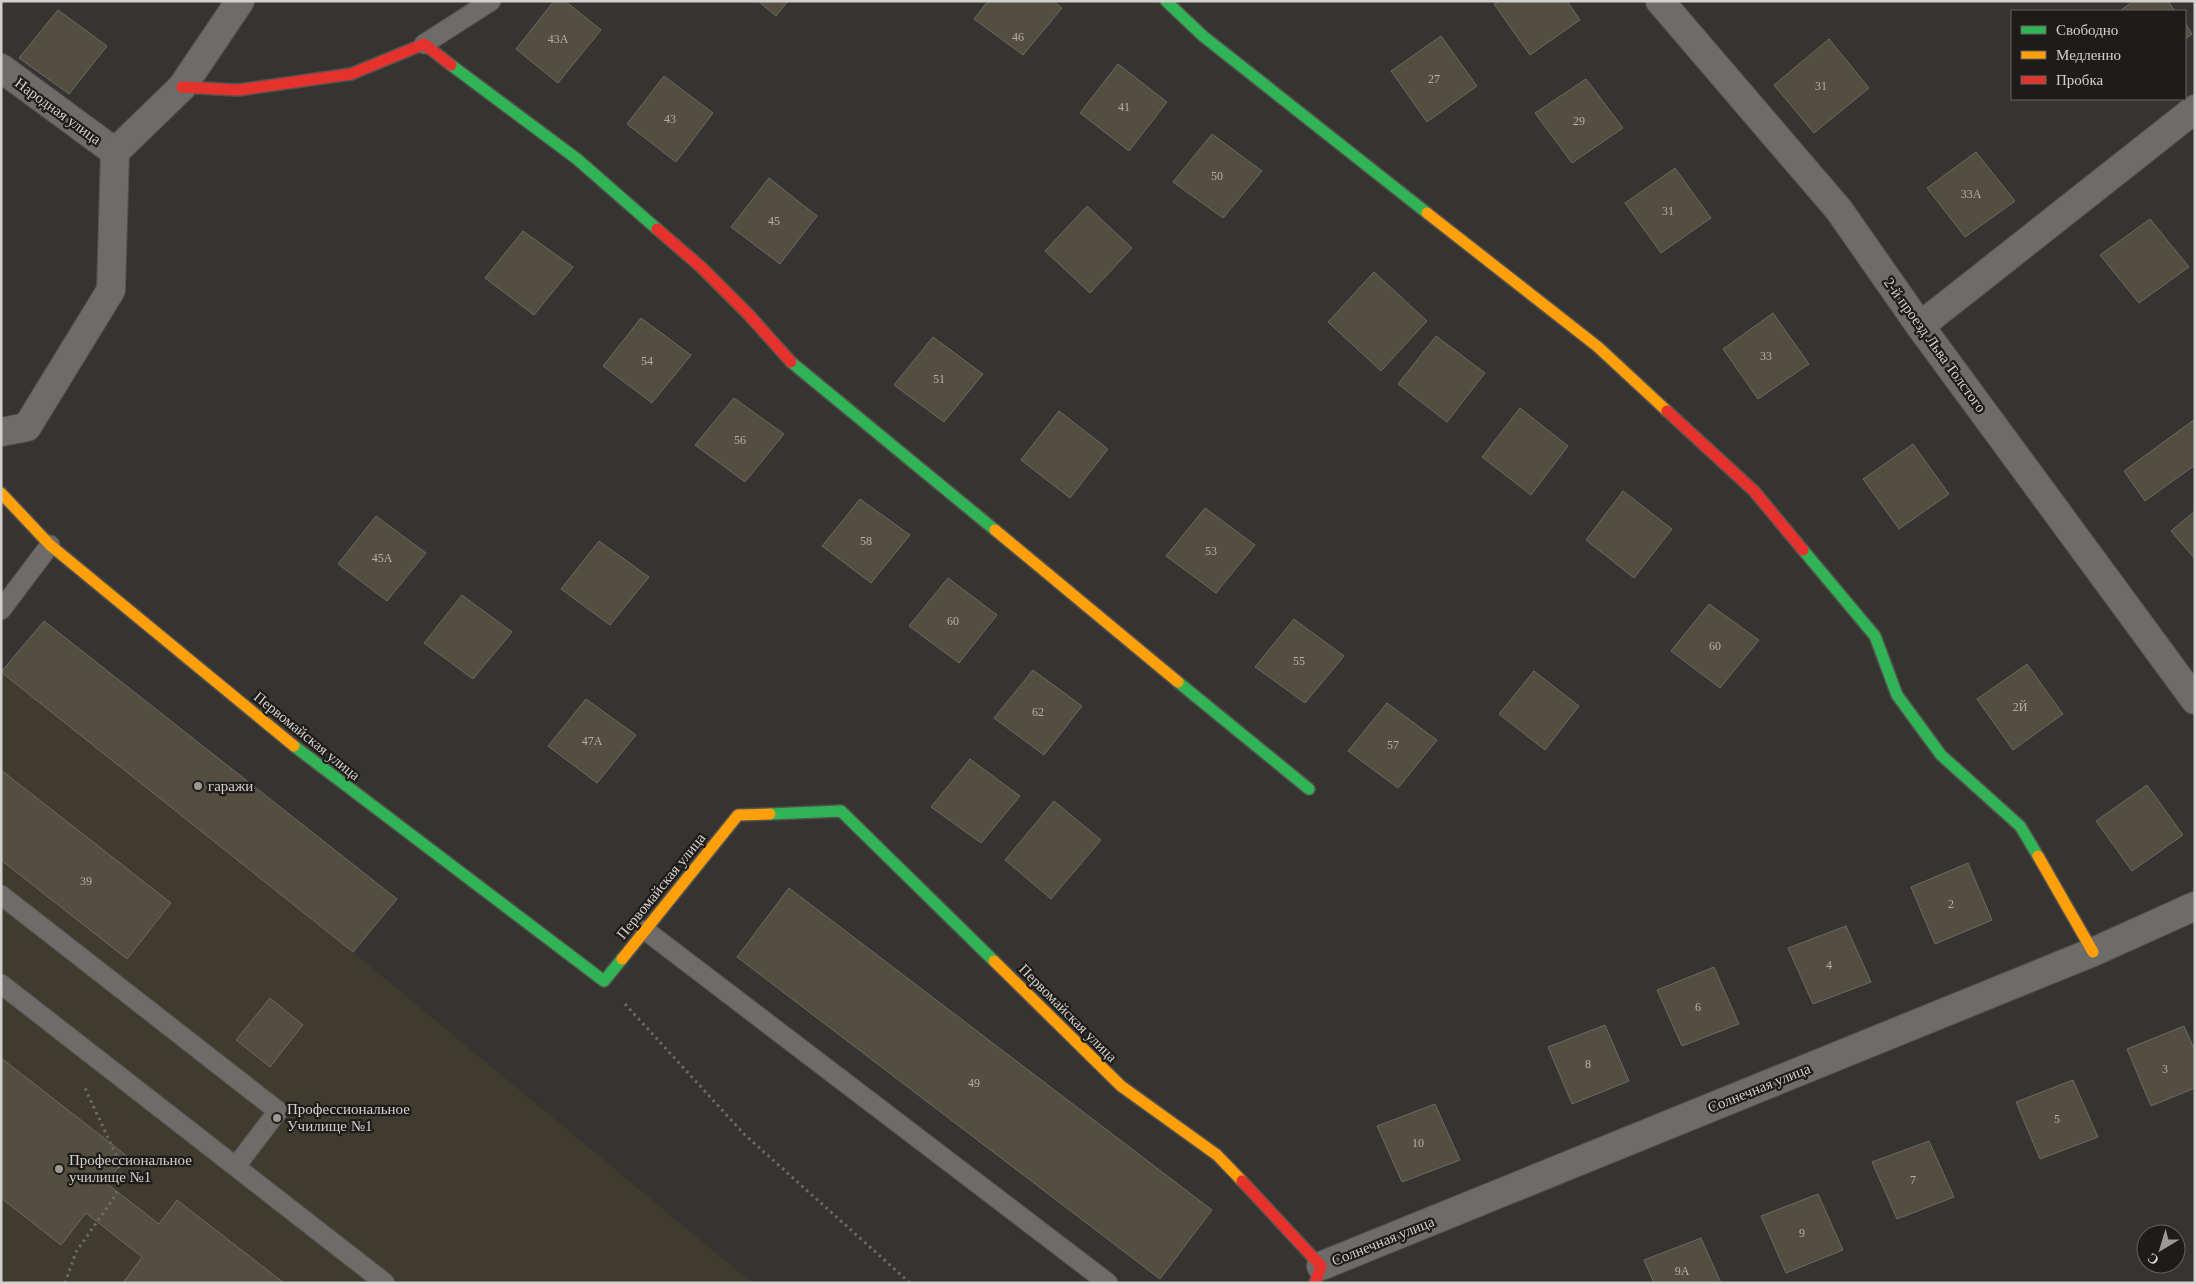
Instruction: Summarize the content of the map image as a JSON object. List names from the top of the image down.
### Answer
{
  "streets": {
    "street": [
      "Народная улица",
      "2-й проезд Льва Толстого",
      "Первомайская улица",
      "Солнечная улица"
    ]
  },
  "crossings": [
    ["Первомайская улица", "Солнечная улица"]
  ],
  "places": ["гаражи", "Профессиональное Училище №1", "Профессиональное училище №1"],
  "house_numbers": [
    "46",
    "43А",
    "27",
    "31",
    "41",
    "43",
    "29",
    "50",
    "33А",
    "31",
    "45",
    "33",
    "54",
    "51",
    "56",
    "58",
    "53",
    "45А",
    "60",
    "60",
    "55",
    "2Й",
    "62",
    "47А",
    "57",
    "39",
    "2",
    "4",
    "6",
    "8",
    "3",
    "49",
    "5",
    "10",
    "7",
    "9",
    "9А"
  ],
  "legend": ["Свободно", "Медленно", "Пробка"],
  "north": "bottom left"
}
